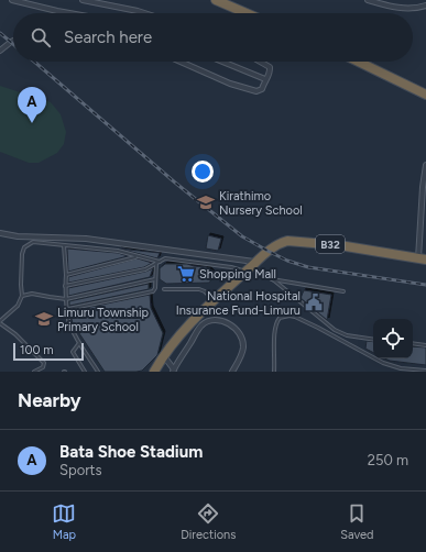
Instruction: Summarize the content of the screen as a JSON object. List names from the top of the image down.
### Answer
{
  "streets": {
    "highway": ["B32"]
  },
  "places": {
    "school or university": ["Kirathimo Nursery School", "Limuru Township Primary School"],
    "supermarket": ["Shopping Mall"],
    "public building": ["National Hospital Insurance Fund-Limuru"]
  },
  "scale_bar": "100 m",
  "page": {
    "search": "Search here",
    "pins": "A",
    "scale": "100 m",
    "heading": "Nearby",
    "list": [
      {
        "mark": "A",
        "name": "Bata Shoe Stadium",
        "note": "Sports",
        "value": "250 m"
      }
    ],
    "nav": ["Map", "Directions", "Saved"]
  }
}
